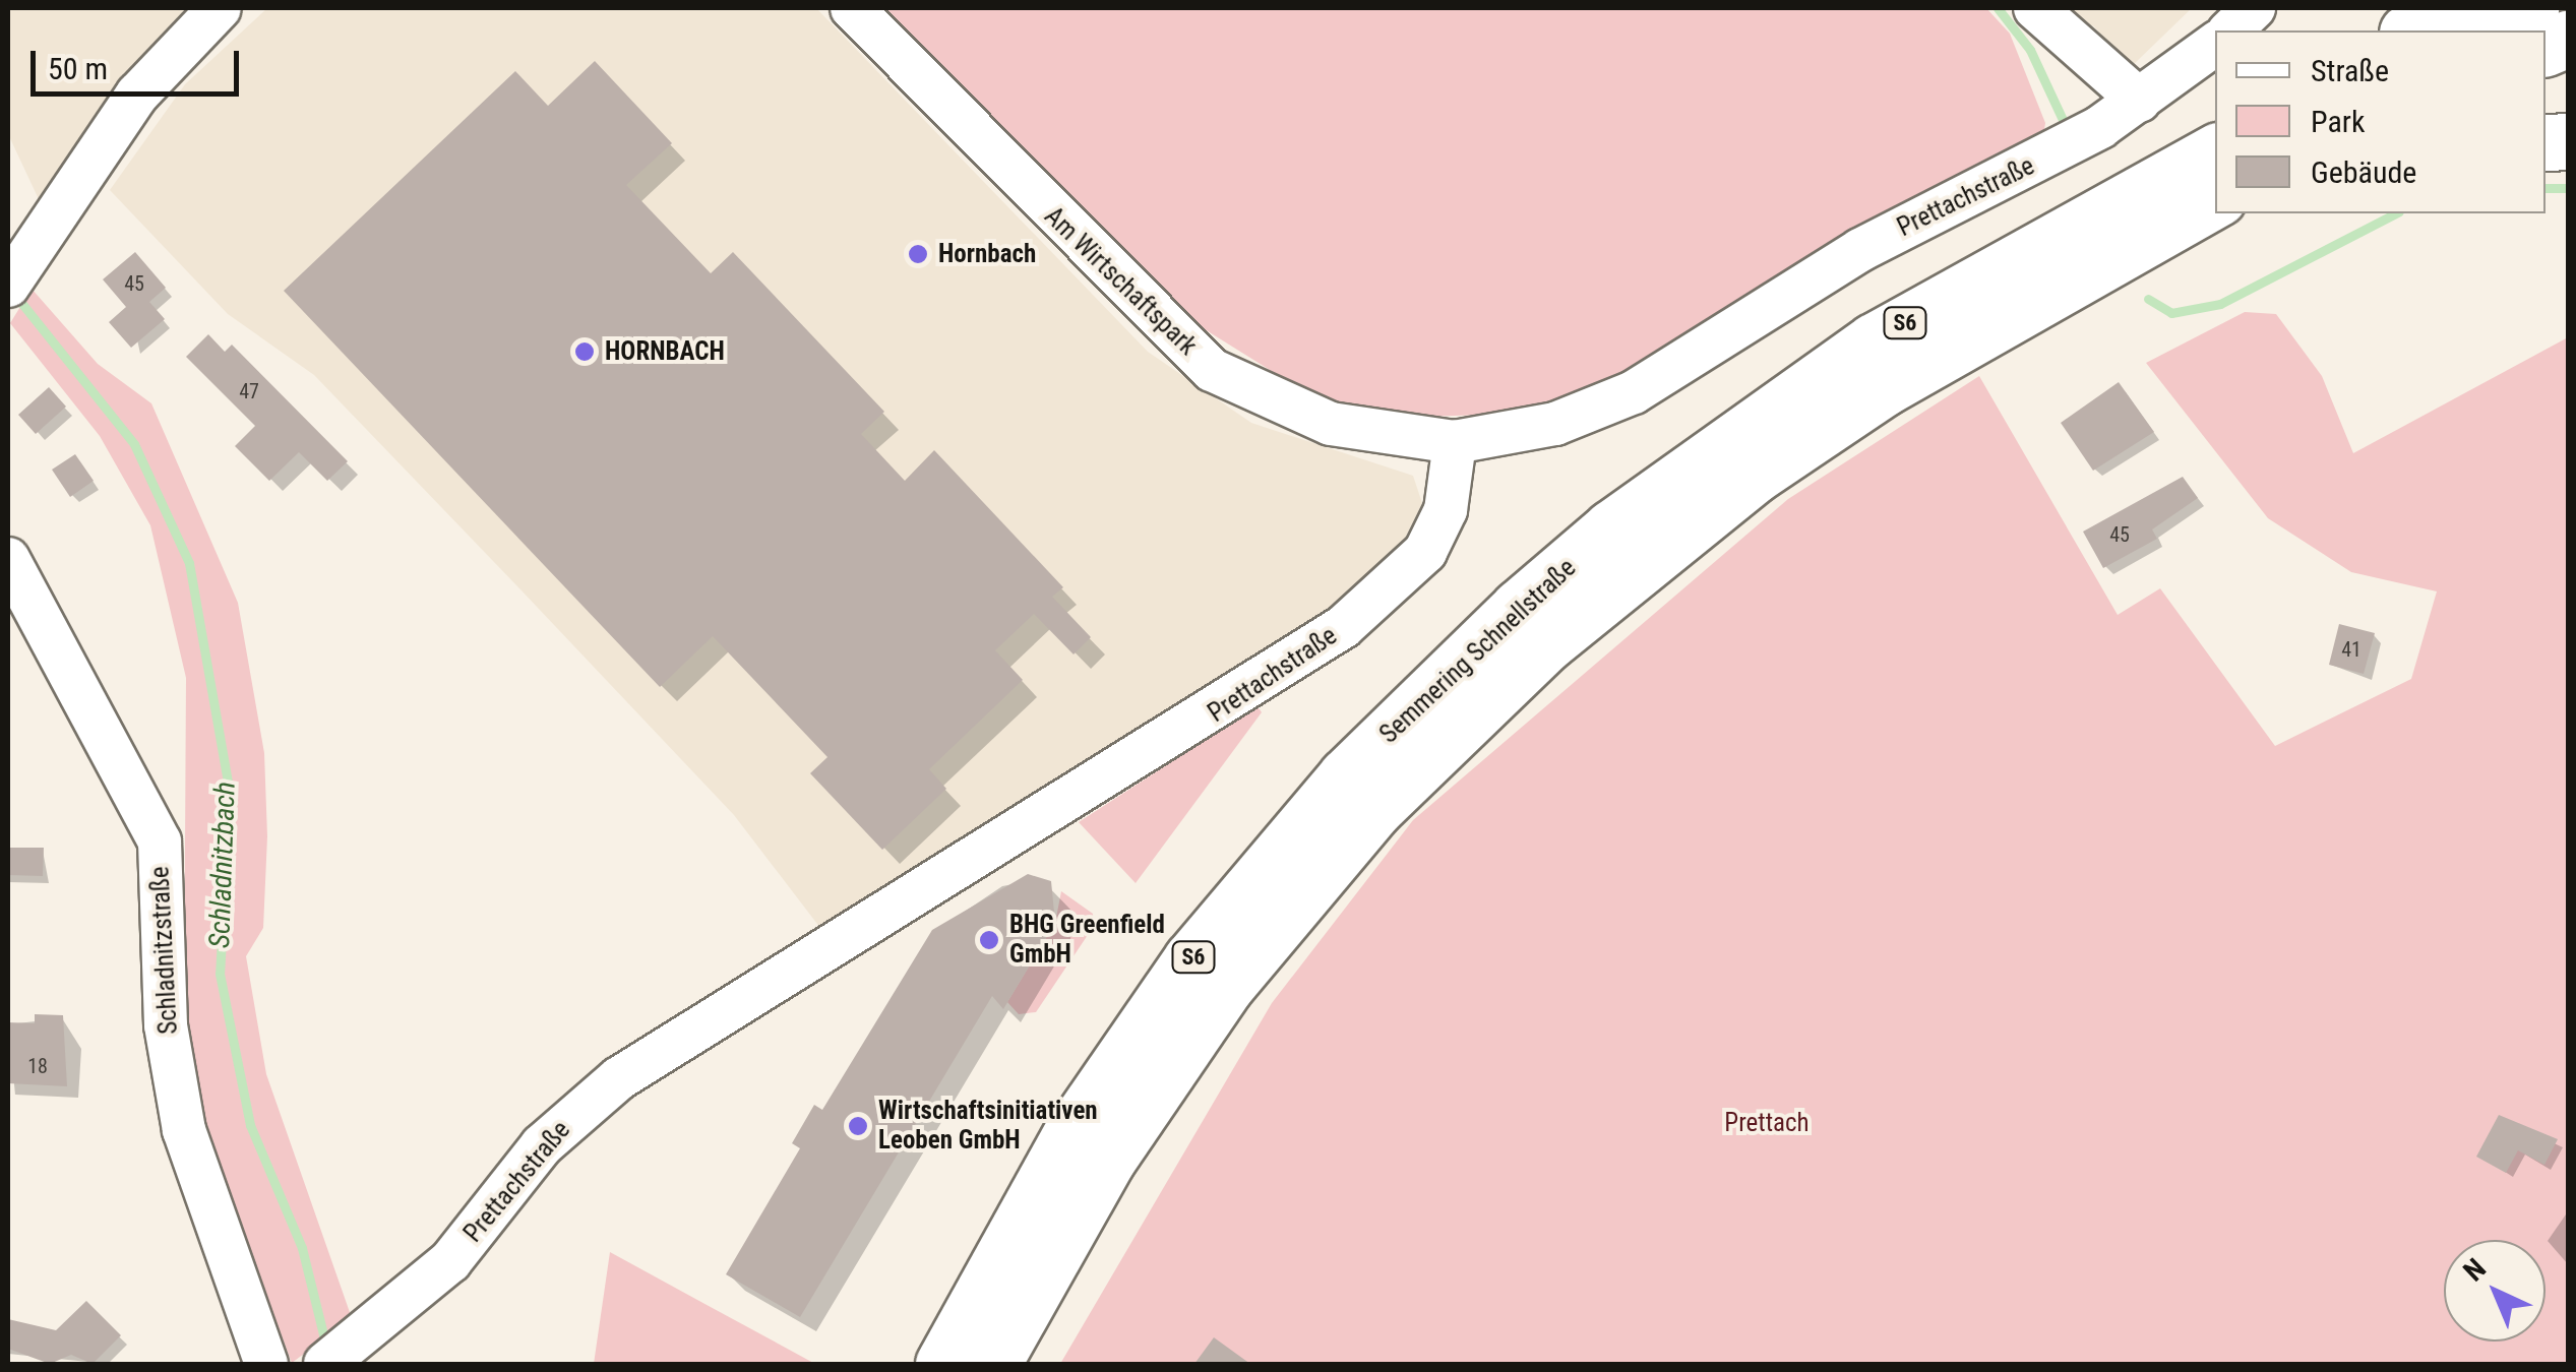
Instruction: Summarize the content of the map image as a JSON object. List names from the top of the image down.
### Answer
{
  "streets": {
    "highway": ["S6", "Semmering Schnellstraße"],
    "street": ["Prettachstraße", "Am Wirtschaftspark", "Schladnitzstraße"]
  },
  "crossings": [
    ["Prettachstraße", "Am Wirtschaftspark"]
  ],
  "water": ["Schladnitzbach"],
  "parks": ["Prettach"],
  "places": [
    "Hornbach",
    "HORNBACH",
    "BHG Greenfield GmbH",
    "Wirtschaftsinitiativen Leoben GmbH"
  ],
  "house_numbers": [
    "45",
    "47",
    "45",
    "41",
    "18"
  ],
  "legend": ["Straße", "Park", "Gebäude"],
  "scale_bar": "50 m",
  "north": "top left"
}
